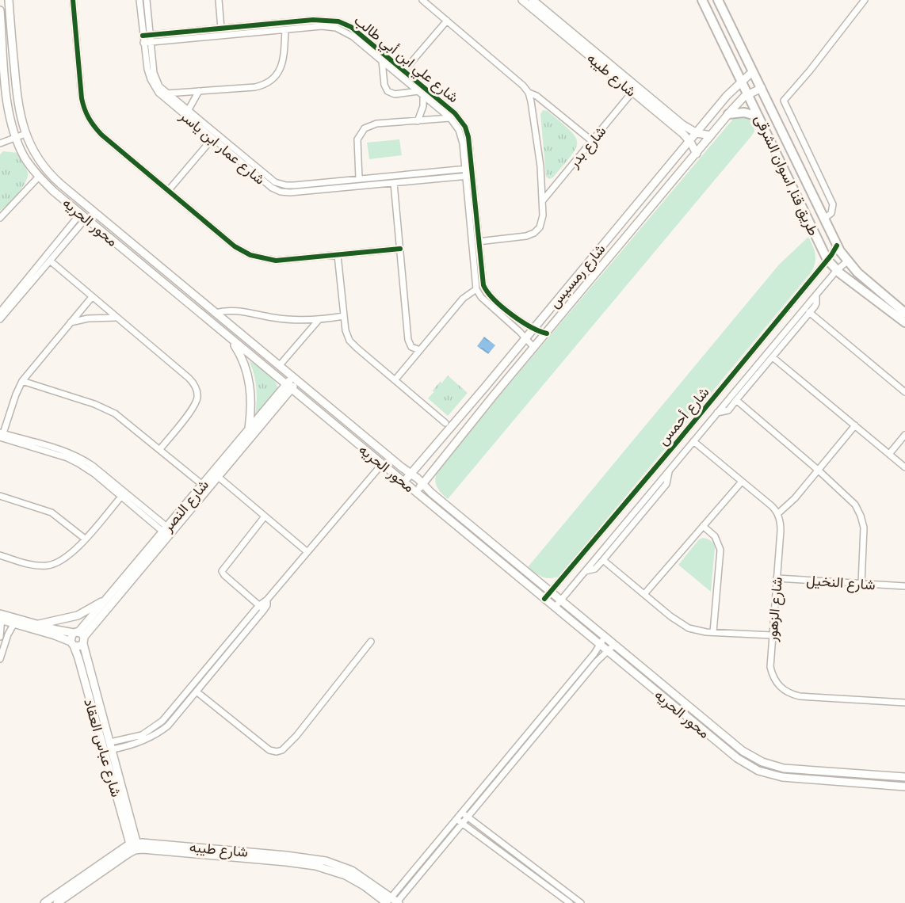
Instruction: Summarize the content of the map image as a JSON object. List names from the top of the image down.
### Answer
{
  "streets": {
    "main road": [
      "شارع طيبه",
      "طريق قنا, اسوان الشرقى",
      "محور الحريه",
      "شارع رمسيس",
      "شارع النصر",
      "شارع عباس العقاد"
    ],
    "street": [
      "شارع علي ابن أبي طالب",
      "شارع بدر",
      "شارع عمار ابن ياسر",
      "شارع أحمس",
      "شارع النخيل",
      "شارع الزهور"
    ]
  },
  "crossings": [
    ["شارع علي ابن أبي طالب", "شارع عمار ابن ياسر"],
    ["شارع علي ابن أبي طالب", "شارع رمسيس"],
    ["شارع طيبه", "شارع بدر"],
    ["شارع طيبه", "شارع رمسيس"],
    ["شارع طيبه", "شارع عباس العقاد"],
    ["طريق قنا, اسوان الشرقى", "شارع رمسيس"],
    ["طريق قنا, اسوان الشرقى", "شارع أحمس"],
    ["محور الحريه", "شارع رمسيس"],
    ["محور الحريه", "شارع أحمس"],
    ["محور الحريه", "شارع النصر"],
    ["شارع النصر", "شارع عباس العقاد"],
    ["شارع النخيل", "شارع الزهور"]
  ]
}
